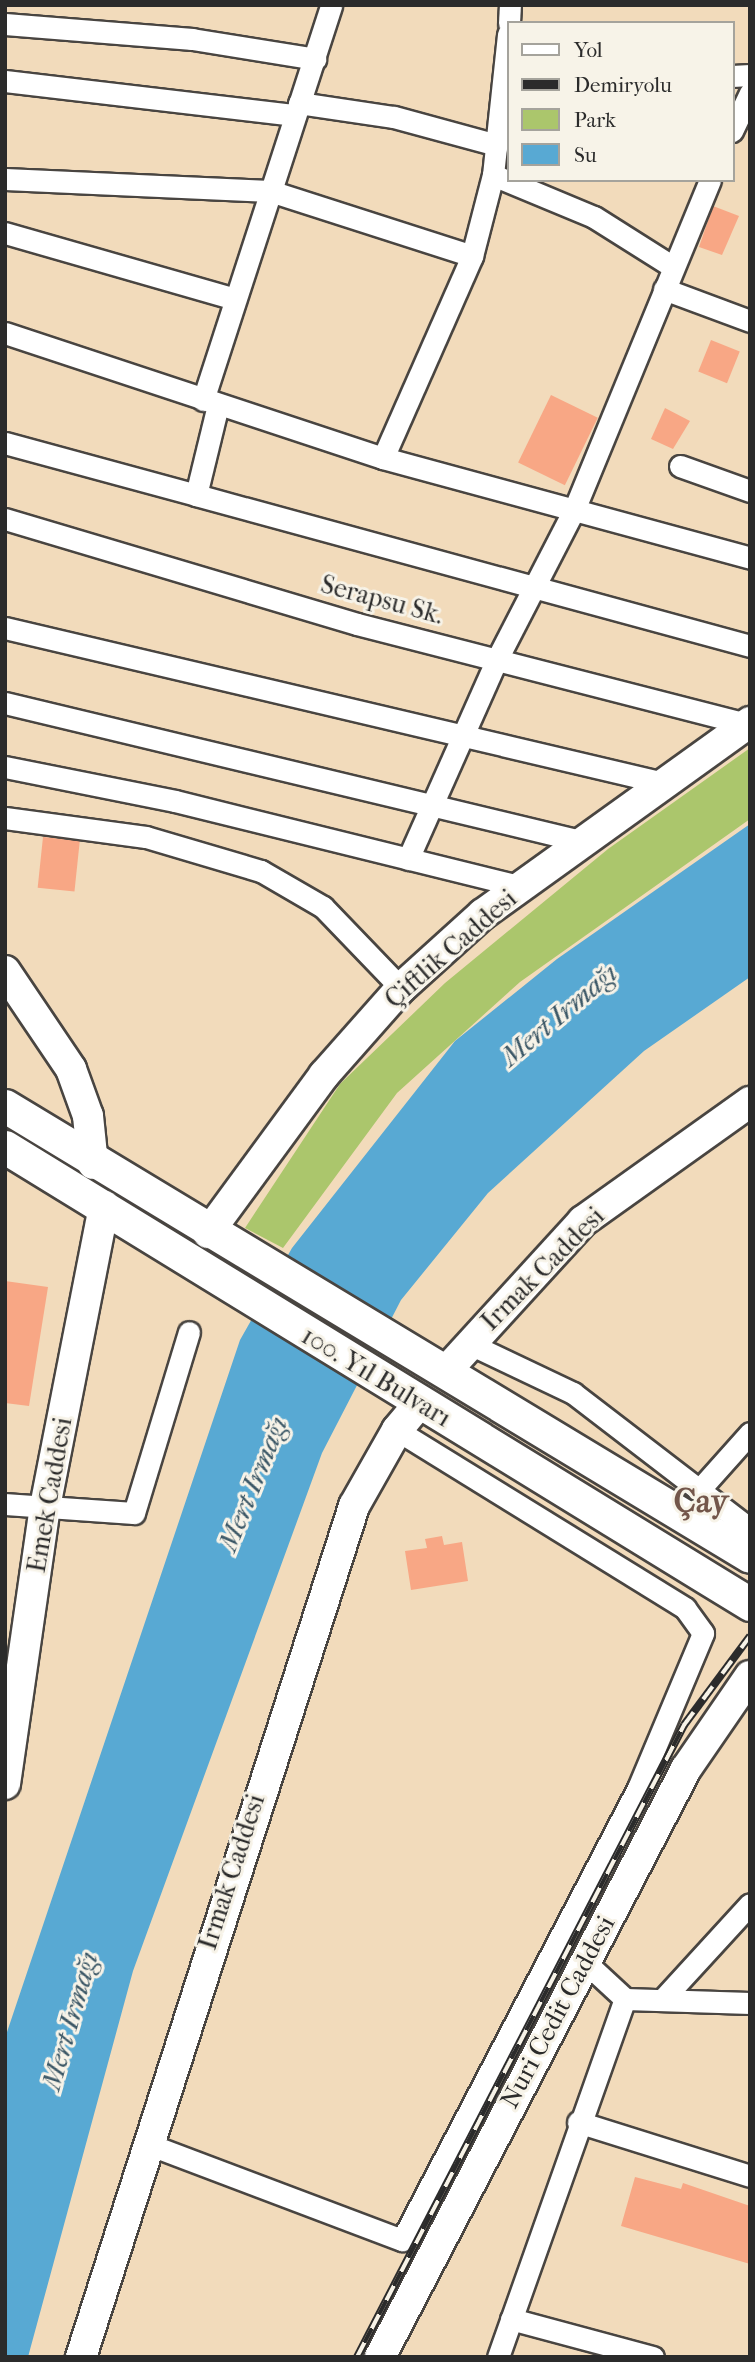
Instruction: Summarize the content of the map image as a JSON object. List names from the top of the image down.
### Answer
{
  "streets": {
    "main road": [
      "Çiftlik Caddesi",
      "Irmak Caddesi",
      "100. Yıl Bulvarı",
      "Emek Caddesi",
      "Nuri Cedit Caddesi"
    ],
    "street": ["Serapsu Sk."]
  },
  "crossings": [
    ["Serapsu Sk.", "Çiftlik Caddesi"],
    ["Çiftlik Caddesi", "100. Yıl Bulvarı"],
    ["Irmak Caddesi", "100. Yıl Bulvarı"],
    ["Irmak Caddesi", "Nuri Cedit Caddesi"],
    ["100. Yıl Bulvarı", "Emek Caddesi"]
  ],
  "districts": ["Çay"],
  "water": ["Mert Irmağı"],
  "legend": [
    "Yol",
    "Demiryolu",
    "Park",
    "Su"
  ]
}
